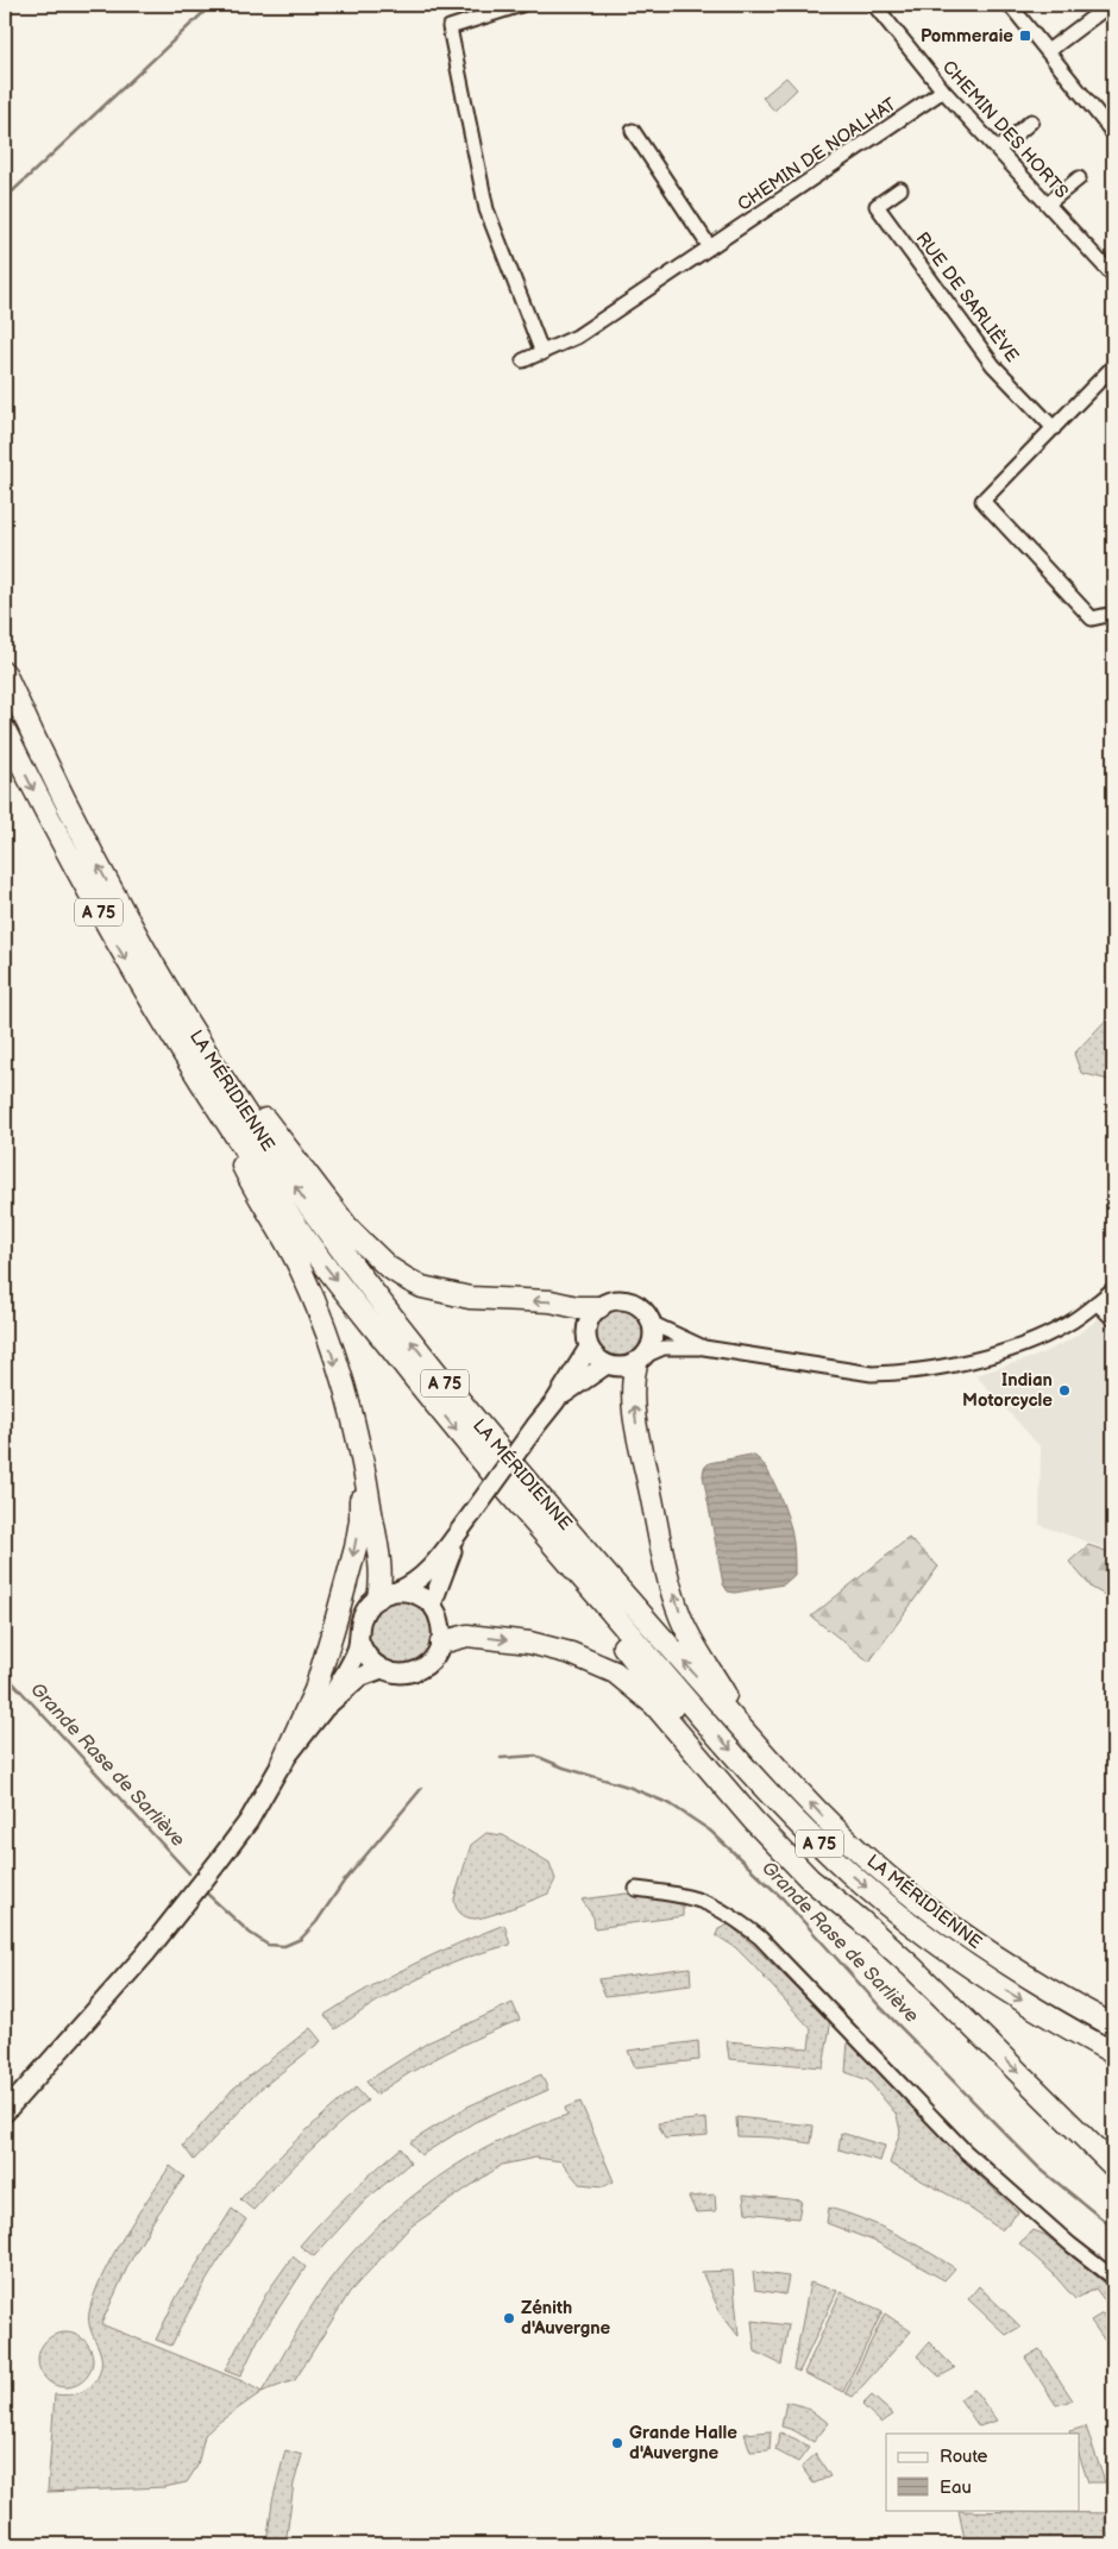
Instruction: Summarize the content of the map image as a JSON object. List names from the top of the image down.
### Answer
{
  "streets": {
    "highway": ["A 75", "LA MÉRIDIENNE"],
    "street": ["CHEMIN DES HORTS", "CHEMIN DE NOALHAT", "RUE DE SARLIÈVE"]
  },
  "crossings": [
    ["CHEMIN DES HORTS", "CHEMIN DE NOALHAT"]
  ],
  "water": ["Grande Rase de Sarliève"],
  "places": {
    "transit": ["Pommeraie"],
    "other": ["Indian Motorcycle", "Zénith d'Auvergne", "Grande Halle d'Auvergne"]
  },
  "legend": ["Route", "Eau"]
}
